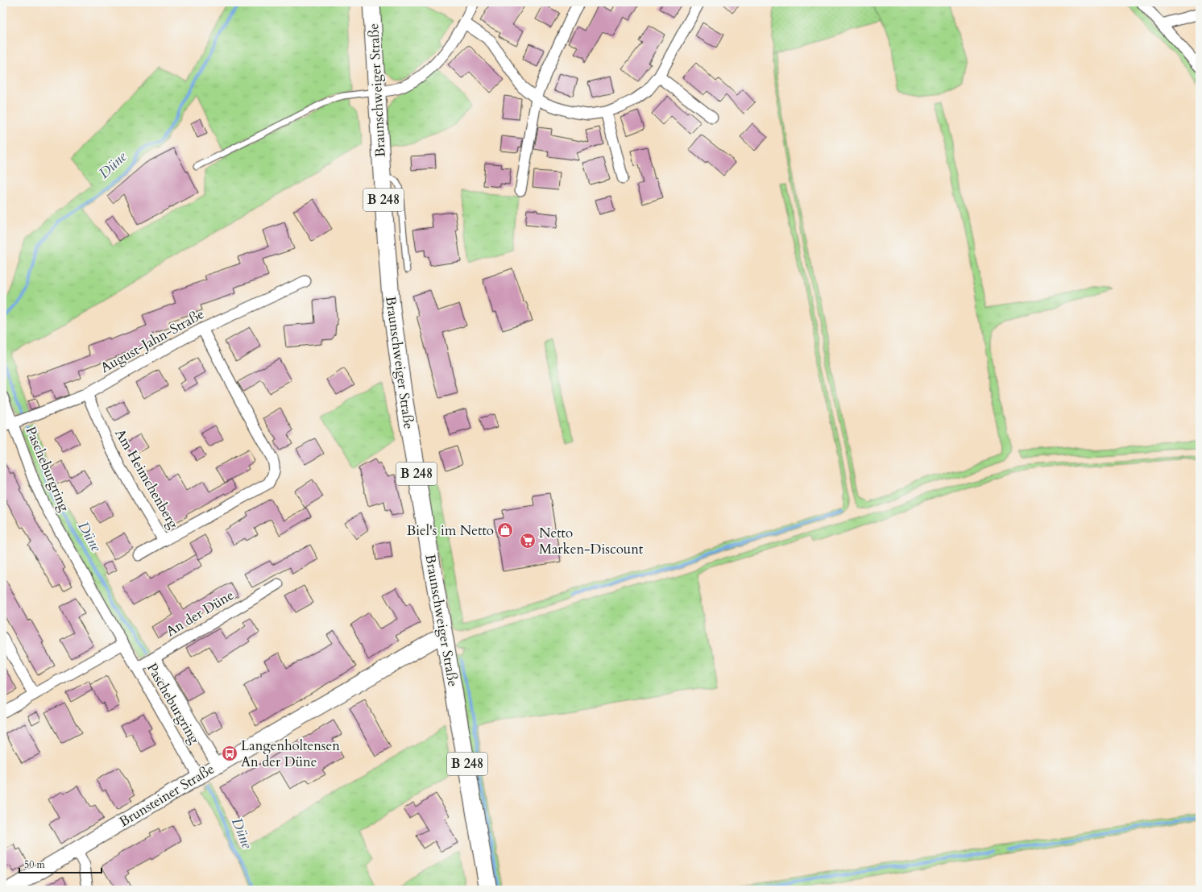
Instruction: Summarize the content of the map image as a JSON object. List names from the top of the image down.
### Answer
{
  "streets": {
    "main road": ["Braunschweiger Straße", "B 248"],
    "street": [
      "August-Jahn-Straße",
      "Pascheburgring",
      "Am Heimchenberg",
      "An der Düne",
      "Brunsteiner Straße"
    ]
  },
  "crossings": [
    ["Braunschweiger Straße", "Brunsteiner Straße"],
    ["August-Jahn-Straße", "Pascheburgring"],
    ["August-Jahn-Straße", "Am Heimchenberg"],
    ["Pascheburgring", "An der Düne"],
    ["Pascheburgring", "Brunsteiner Straße"]
  ],
  "water": ["Düne"],
  "places": {
    "shop": ["Biel's im Netto"],
    "supermarket": ["Netto Marken-Discount"],
    "bus stop": ["Langenholtensen An der Düne"]
  },
  "scale_bar": "50 m"
}
